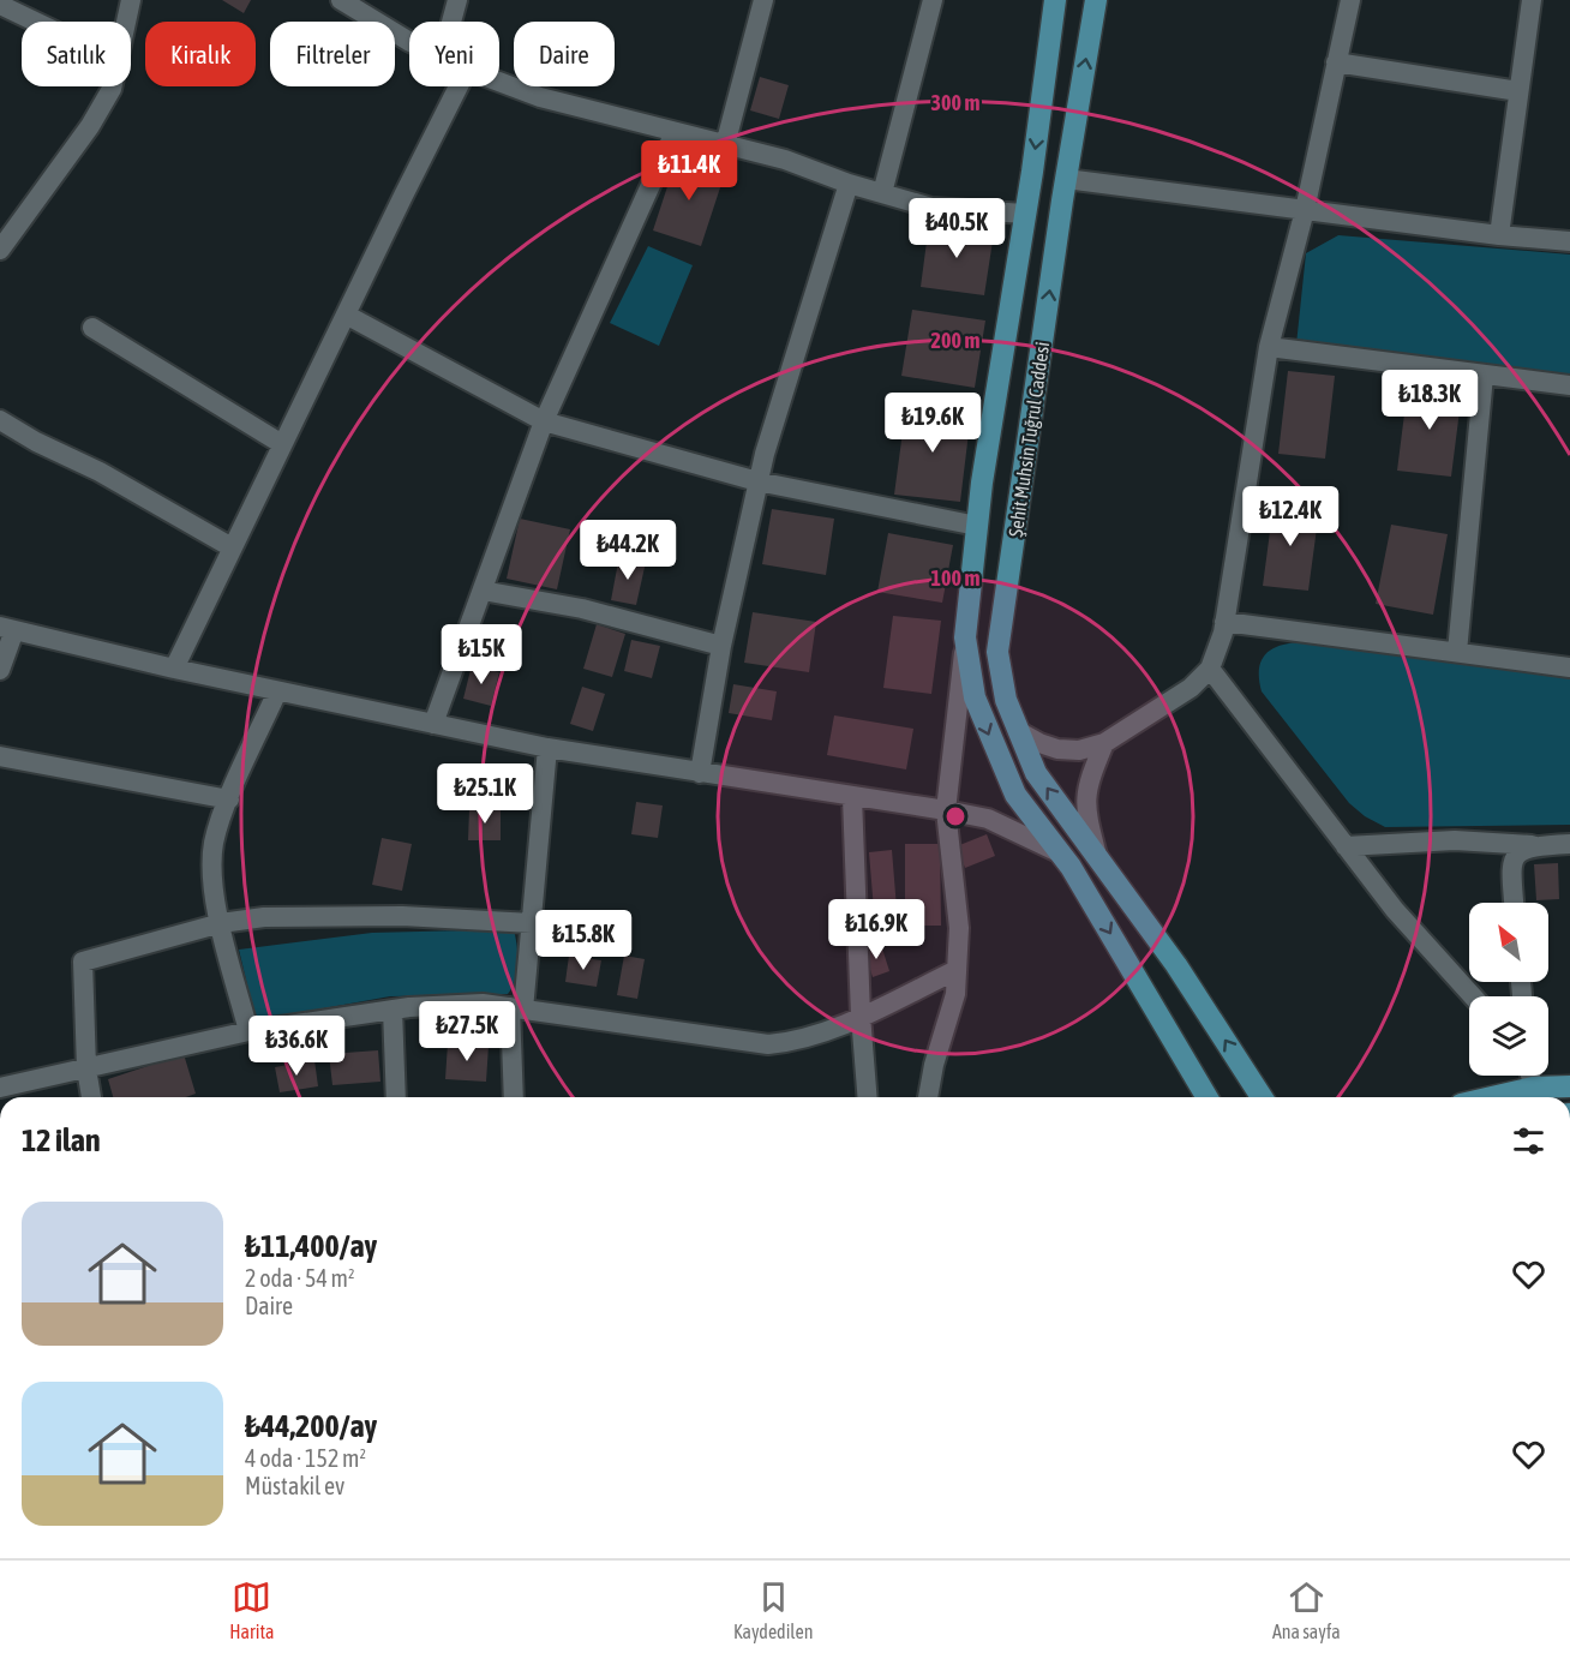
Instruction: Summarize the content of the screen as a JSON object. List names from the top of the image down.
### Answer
{
  "streets": {
    "main road": ["Şehit Muhsin Tuğrul Caddesi"]
  },
  "north": "top left",
  "page": {
    "chip": [
      "Satılık",
      "Kiralık",
      "Filtreler",
      "Yeni",
      "Daire"
    ],
    "price": [
      "₺11.4K",
      "₺40.5K",
      "₺18.3K",
      "₺19.6K",
      "₺12.4K",
      "₺44.2K",
      "₺15K",
      "₺25.1K",
      "₺16.9K",
      "₺15.8K",
      "₺27.5K",
      "₺36.6K"
    ],
    "heading": "12 ilan",
    "list": [
      {
        "name": "₺11,400/ay",
        "note": "2 oda · 54 m² · Daire"
      },
      {
        "name": "₺44,200/ay",
        "note": "4 oda · 152 m² · Müstakil ev"
      }
    ],
    "tabs": ["Harita", "Kaydedilen", "Ana sayfa"]
  },
  "rings": ["300 m", "200 m", "100 m"]
}
